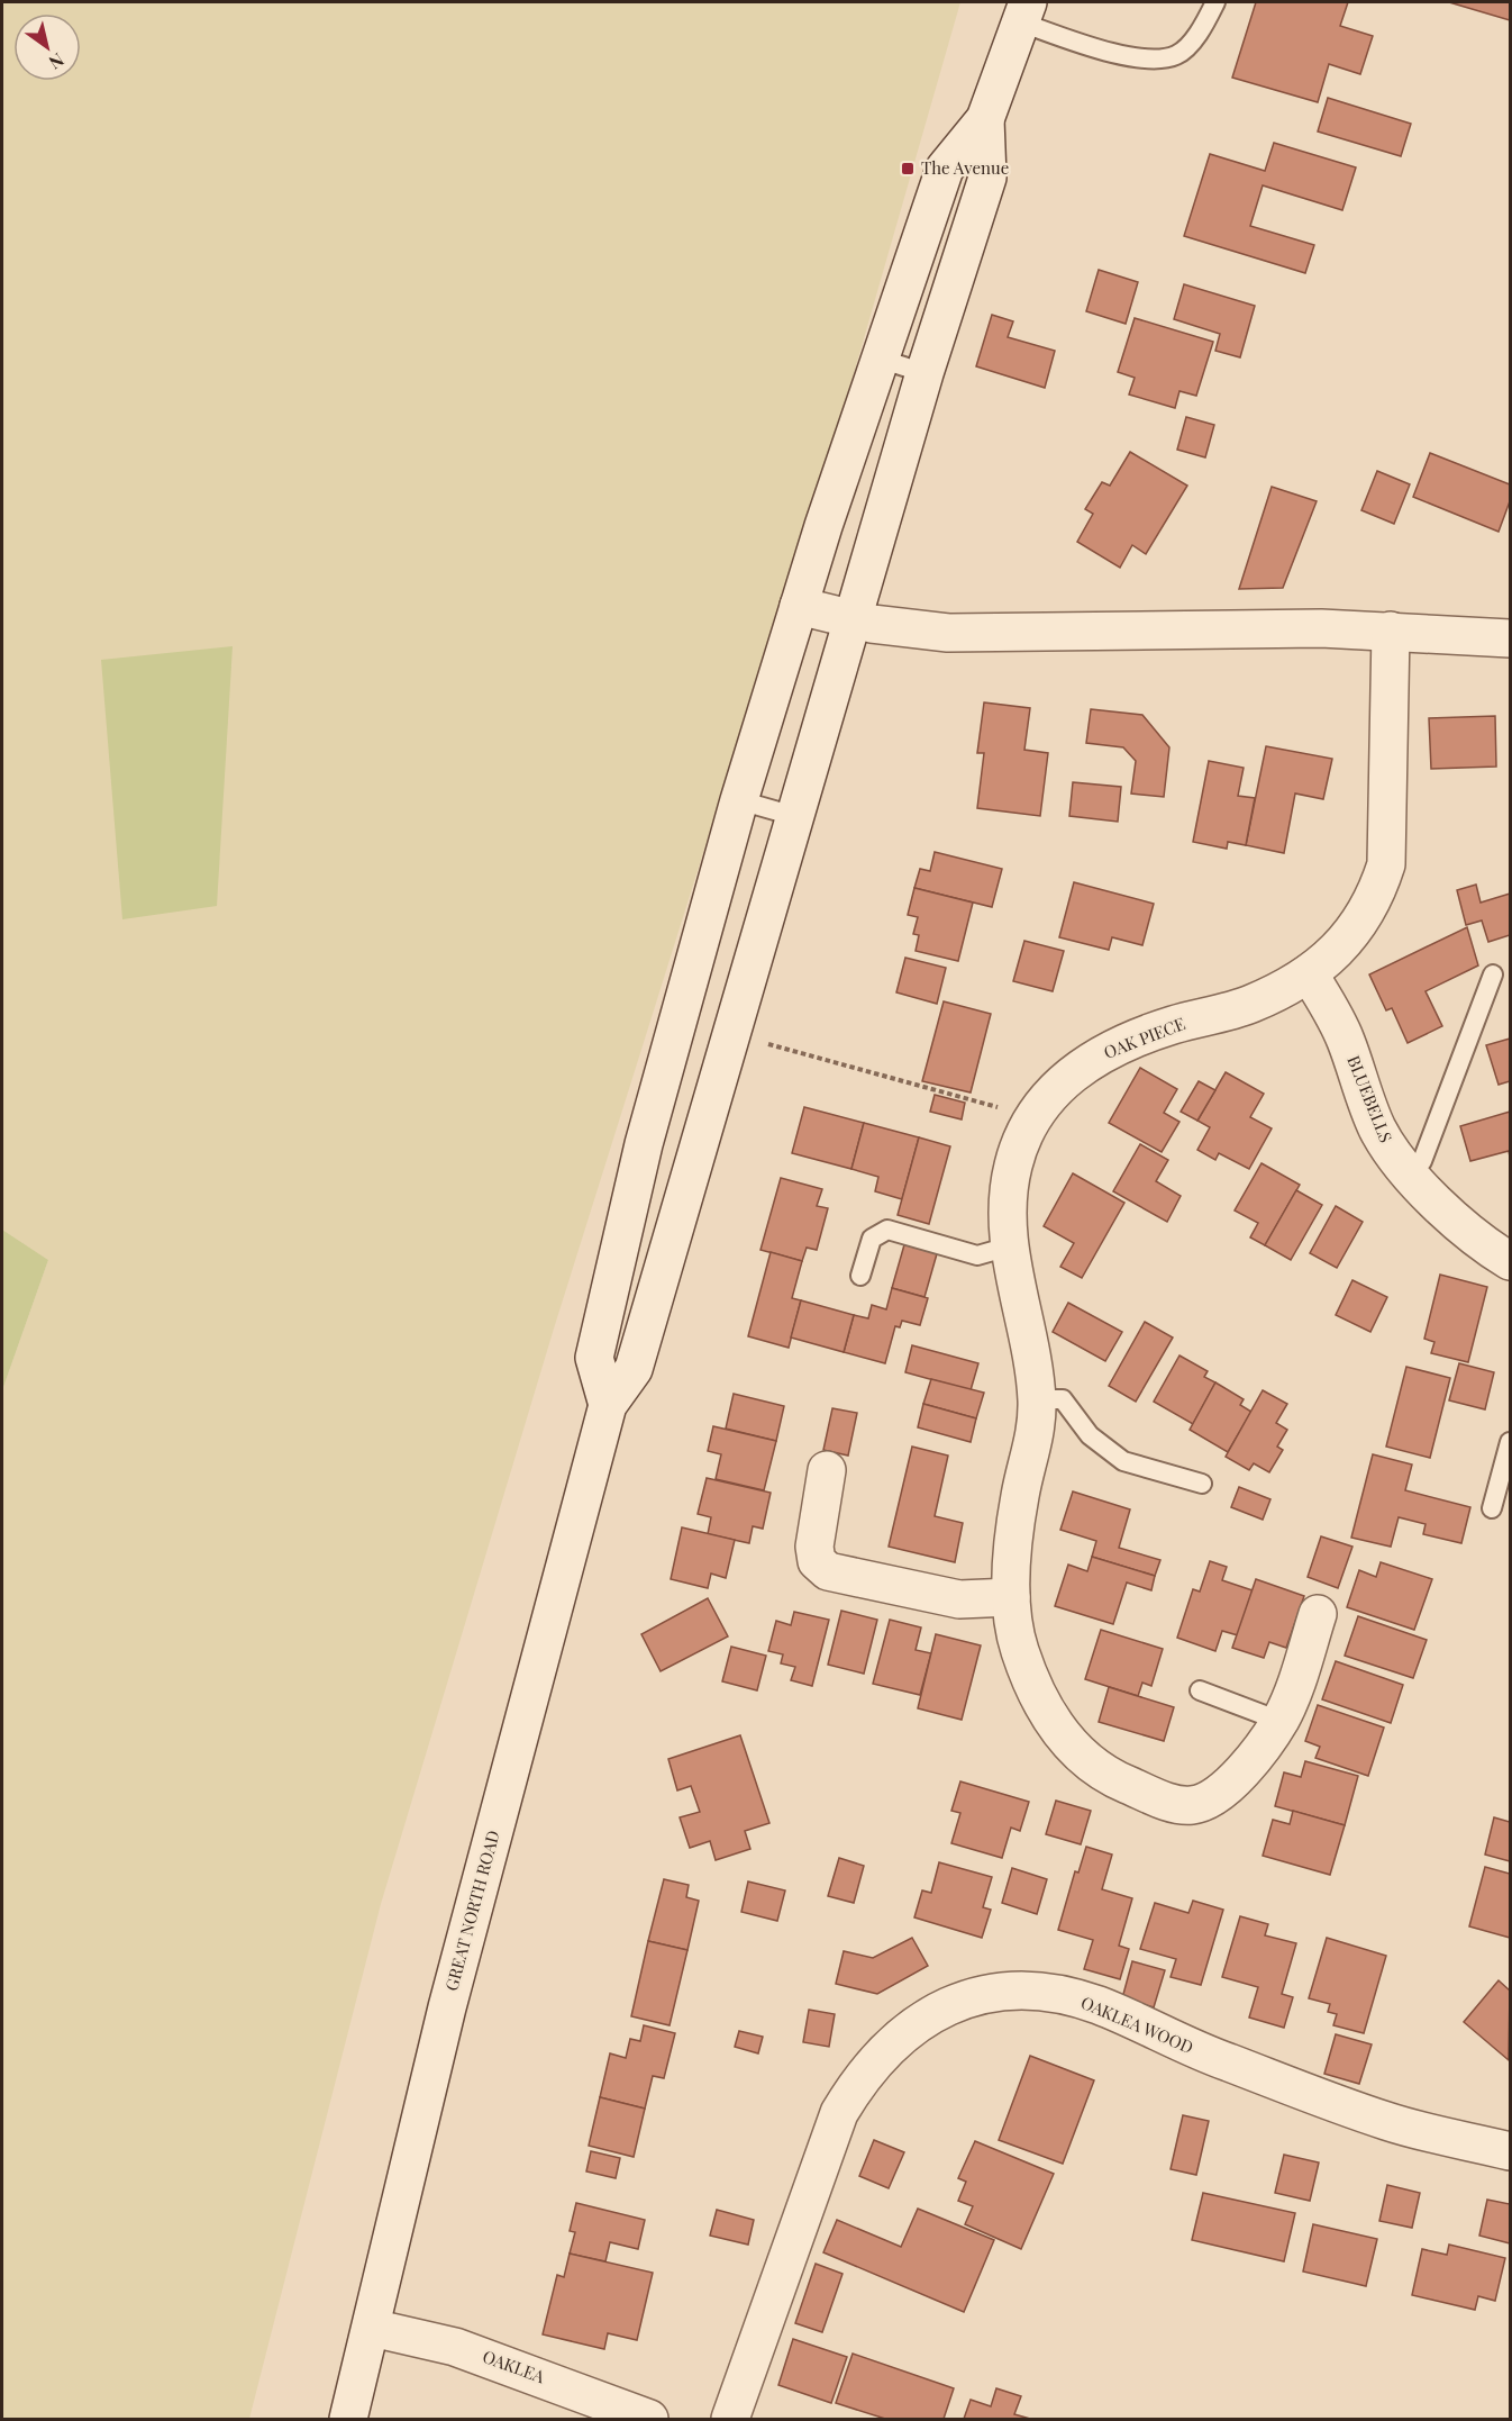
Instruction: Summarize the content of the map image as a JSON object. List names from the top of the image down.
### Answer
{
  "streets": {
    "street": [
      "OAK PIECE",
      "BLUEBELLS",
      "GREAT NORTH ROAD",
      "OAKLEA WOOD",
      "OAKLEA"
    ]
  },
  "crossings": [
    ["OAK PIECE", "BLUEBELLS"],
    ["GREAT NORTH ROAD", "OAKLEA"]
  ],
  "places": {
    "transit": ["The Avenue"]
  },
  "north": "bottom right"
}
